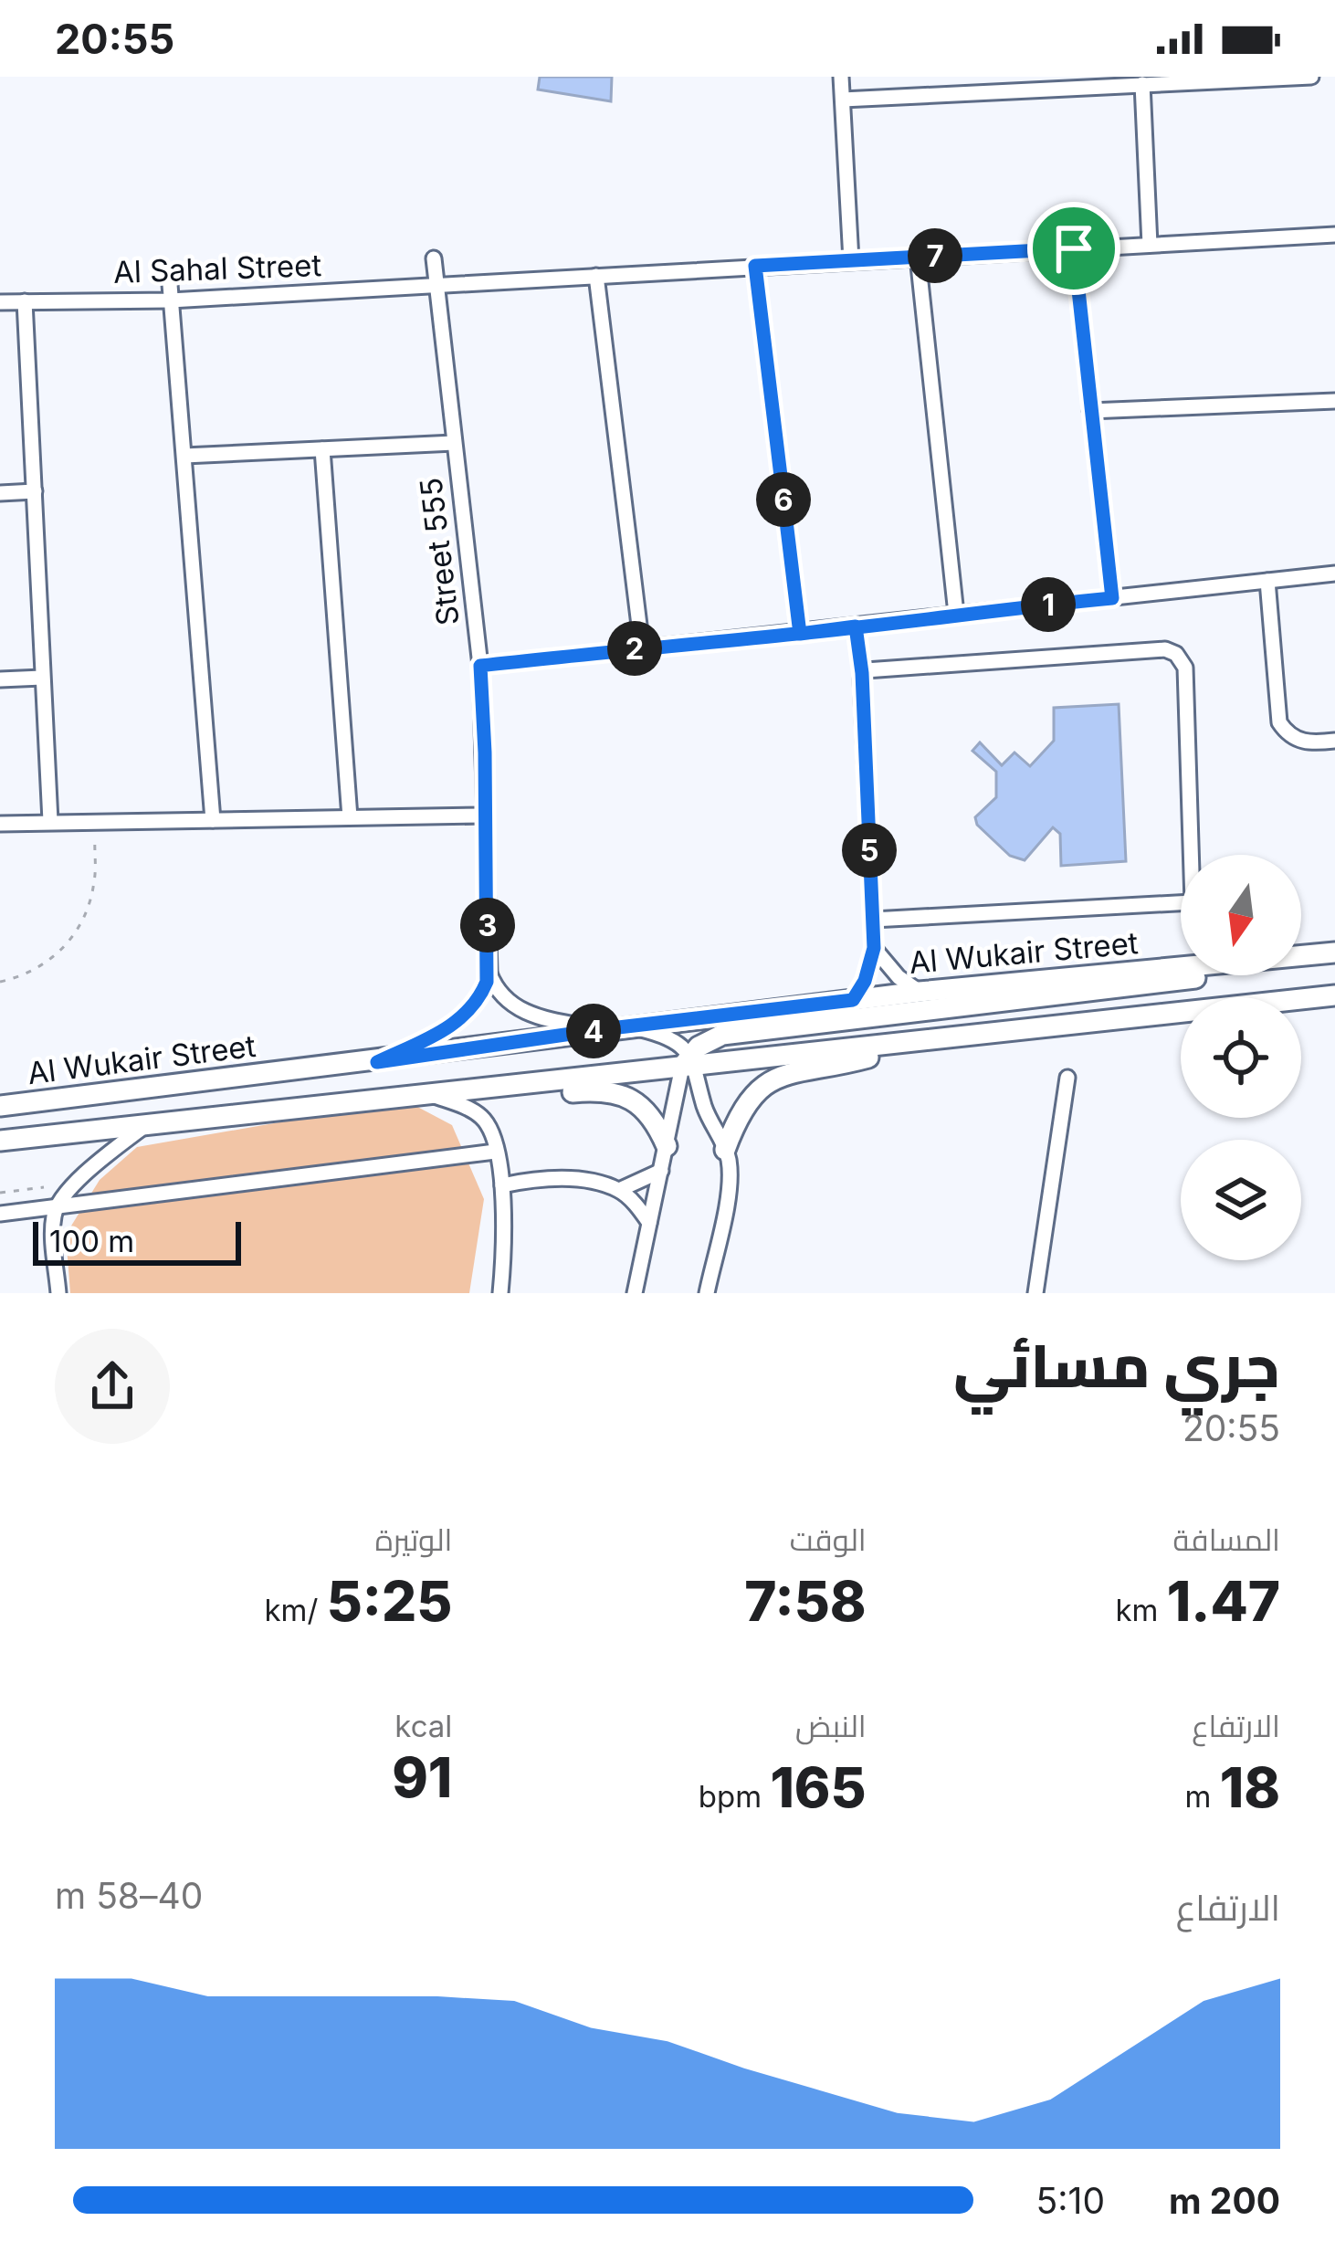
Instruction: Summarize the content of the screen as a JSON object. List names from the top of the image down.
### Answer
{
  "streets": {
    "main road": ["Al Wukair Street"],
    "street": ["Al Sahal Street", "Street 555"]
  },
  "crossings": [
    ["Al Sahal Street", "Street 555"]
  ],
  "scale_bar": "100 m",
  "north": "bottom",
  "page": {
    "status": "20:55",
    "pins": [
      "7",
      "6",
      "1",
      "2",
      "5",
      "3",
      "4"
    ],
    "scale": "100 m",
    "heading": ["جري مسائي", "20:55"],
    "stats": [
      ["المسافة", "1.47 km"],
      ["الوقت", "7:58"],
      ["الوتيرة", "5:25 /km"],
      ["الارتفاع", "18 m"],
      ["النبض", "165 bpm"],
      ["kcal", "91"]
    ],
    "chart": ["الارتفاع", "40–58 m"],
    "list": [
      {
        "name": "200 m",
        "note": "5:10"
      }
    ]
  }
}
